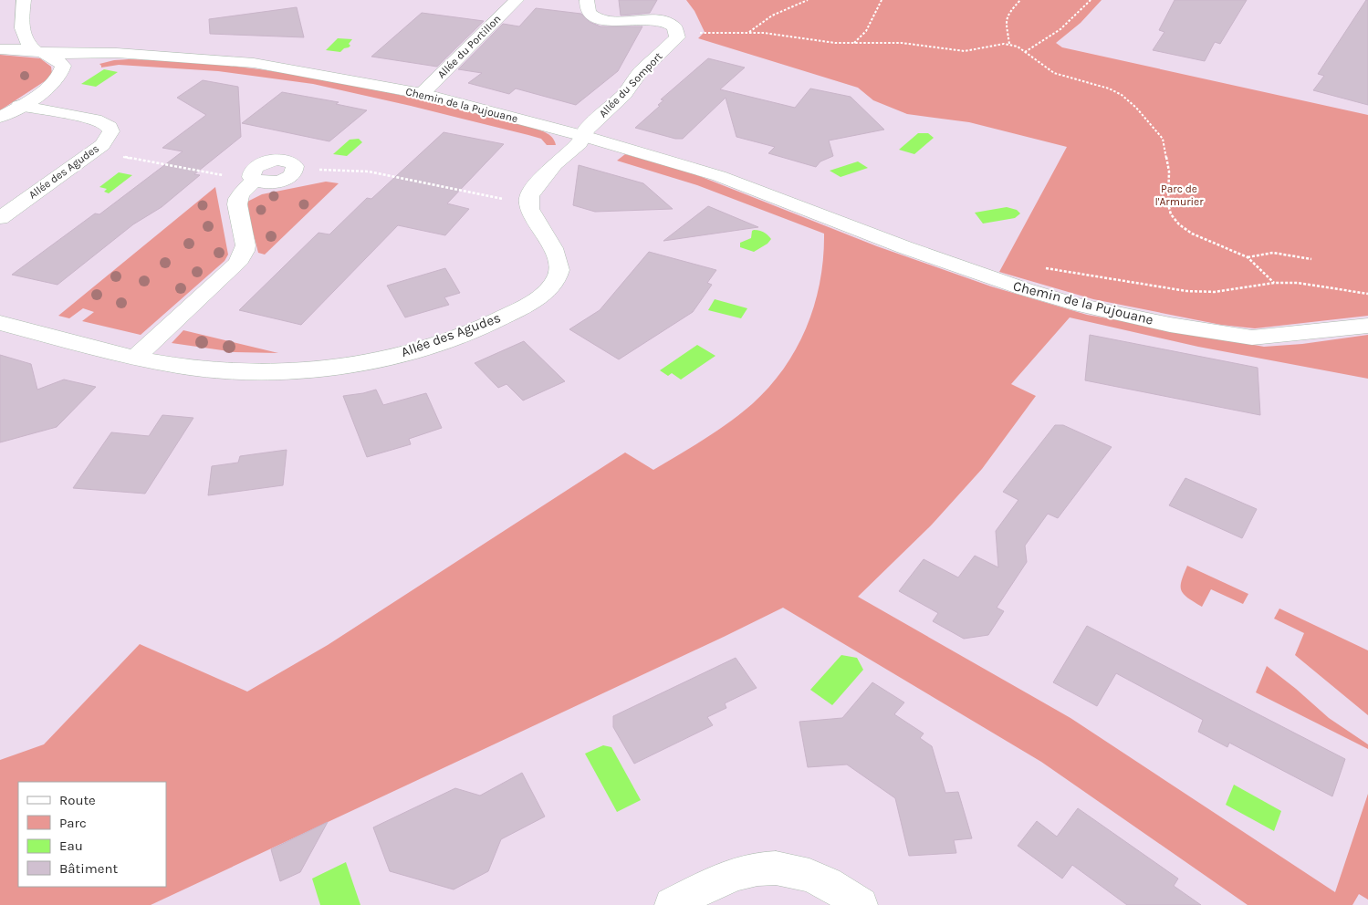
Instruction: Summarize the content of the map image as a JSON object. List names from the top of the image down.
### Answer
{
  "streets": {
    "street": [
      "Allée du Portillon",
      "Allée du Somport",
      "Chemin de la Pujouane",
      "Allée des Agudes"
    ]
  },
  "crossings": [
    ["Allée du Portillon", "Chemin de la Pujouane"],
    ["Allée du Somport", "Chemin de la Pujouane"],
    ["Chemin de la Pujouane", "Allée des Agudes"]
  ],
  "parks": ["Parc de l'Armurier"],
  "legend": [
    "Route",
    "Parc",
    "Eau",
    "Bâtiment"
  ]
}
